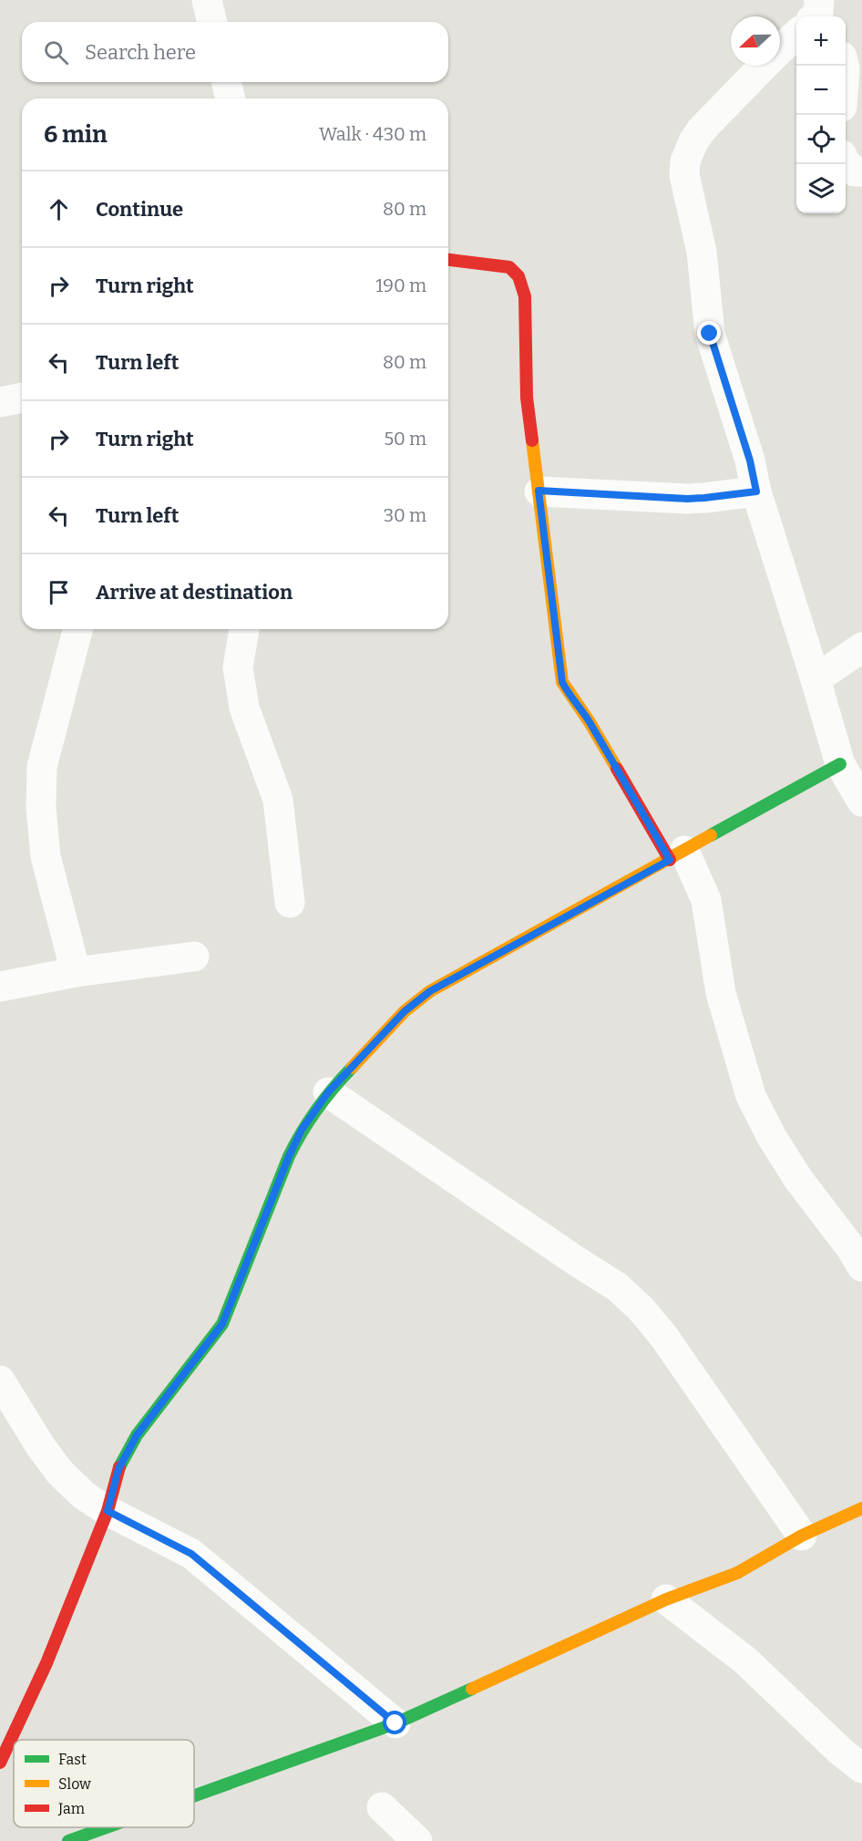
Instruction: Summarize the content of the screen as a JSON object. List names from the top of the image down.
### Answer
{
  "legend": ["Fast", "Slow", "Jam"],
  "north": "left",
  "page": {
    "map_buttons": ["+", "−"],
    "search": "Search here",
    "heading": ["6 min", "Walk · 430 m"],
    "list": [
      ["Continue", "80 m"],
      ["Turn right", "190 m"],
      ["Turn left", "80 m"],
      ["Turn right", "50 m"],
      ["Turn left", "30 m"],
      "Arrive at destination"
    ]
  }
}
